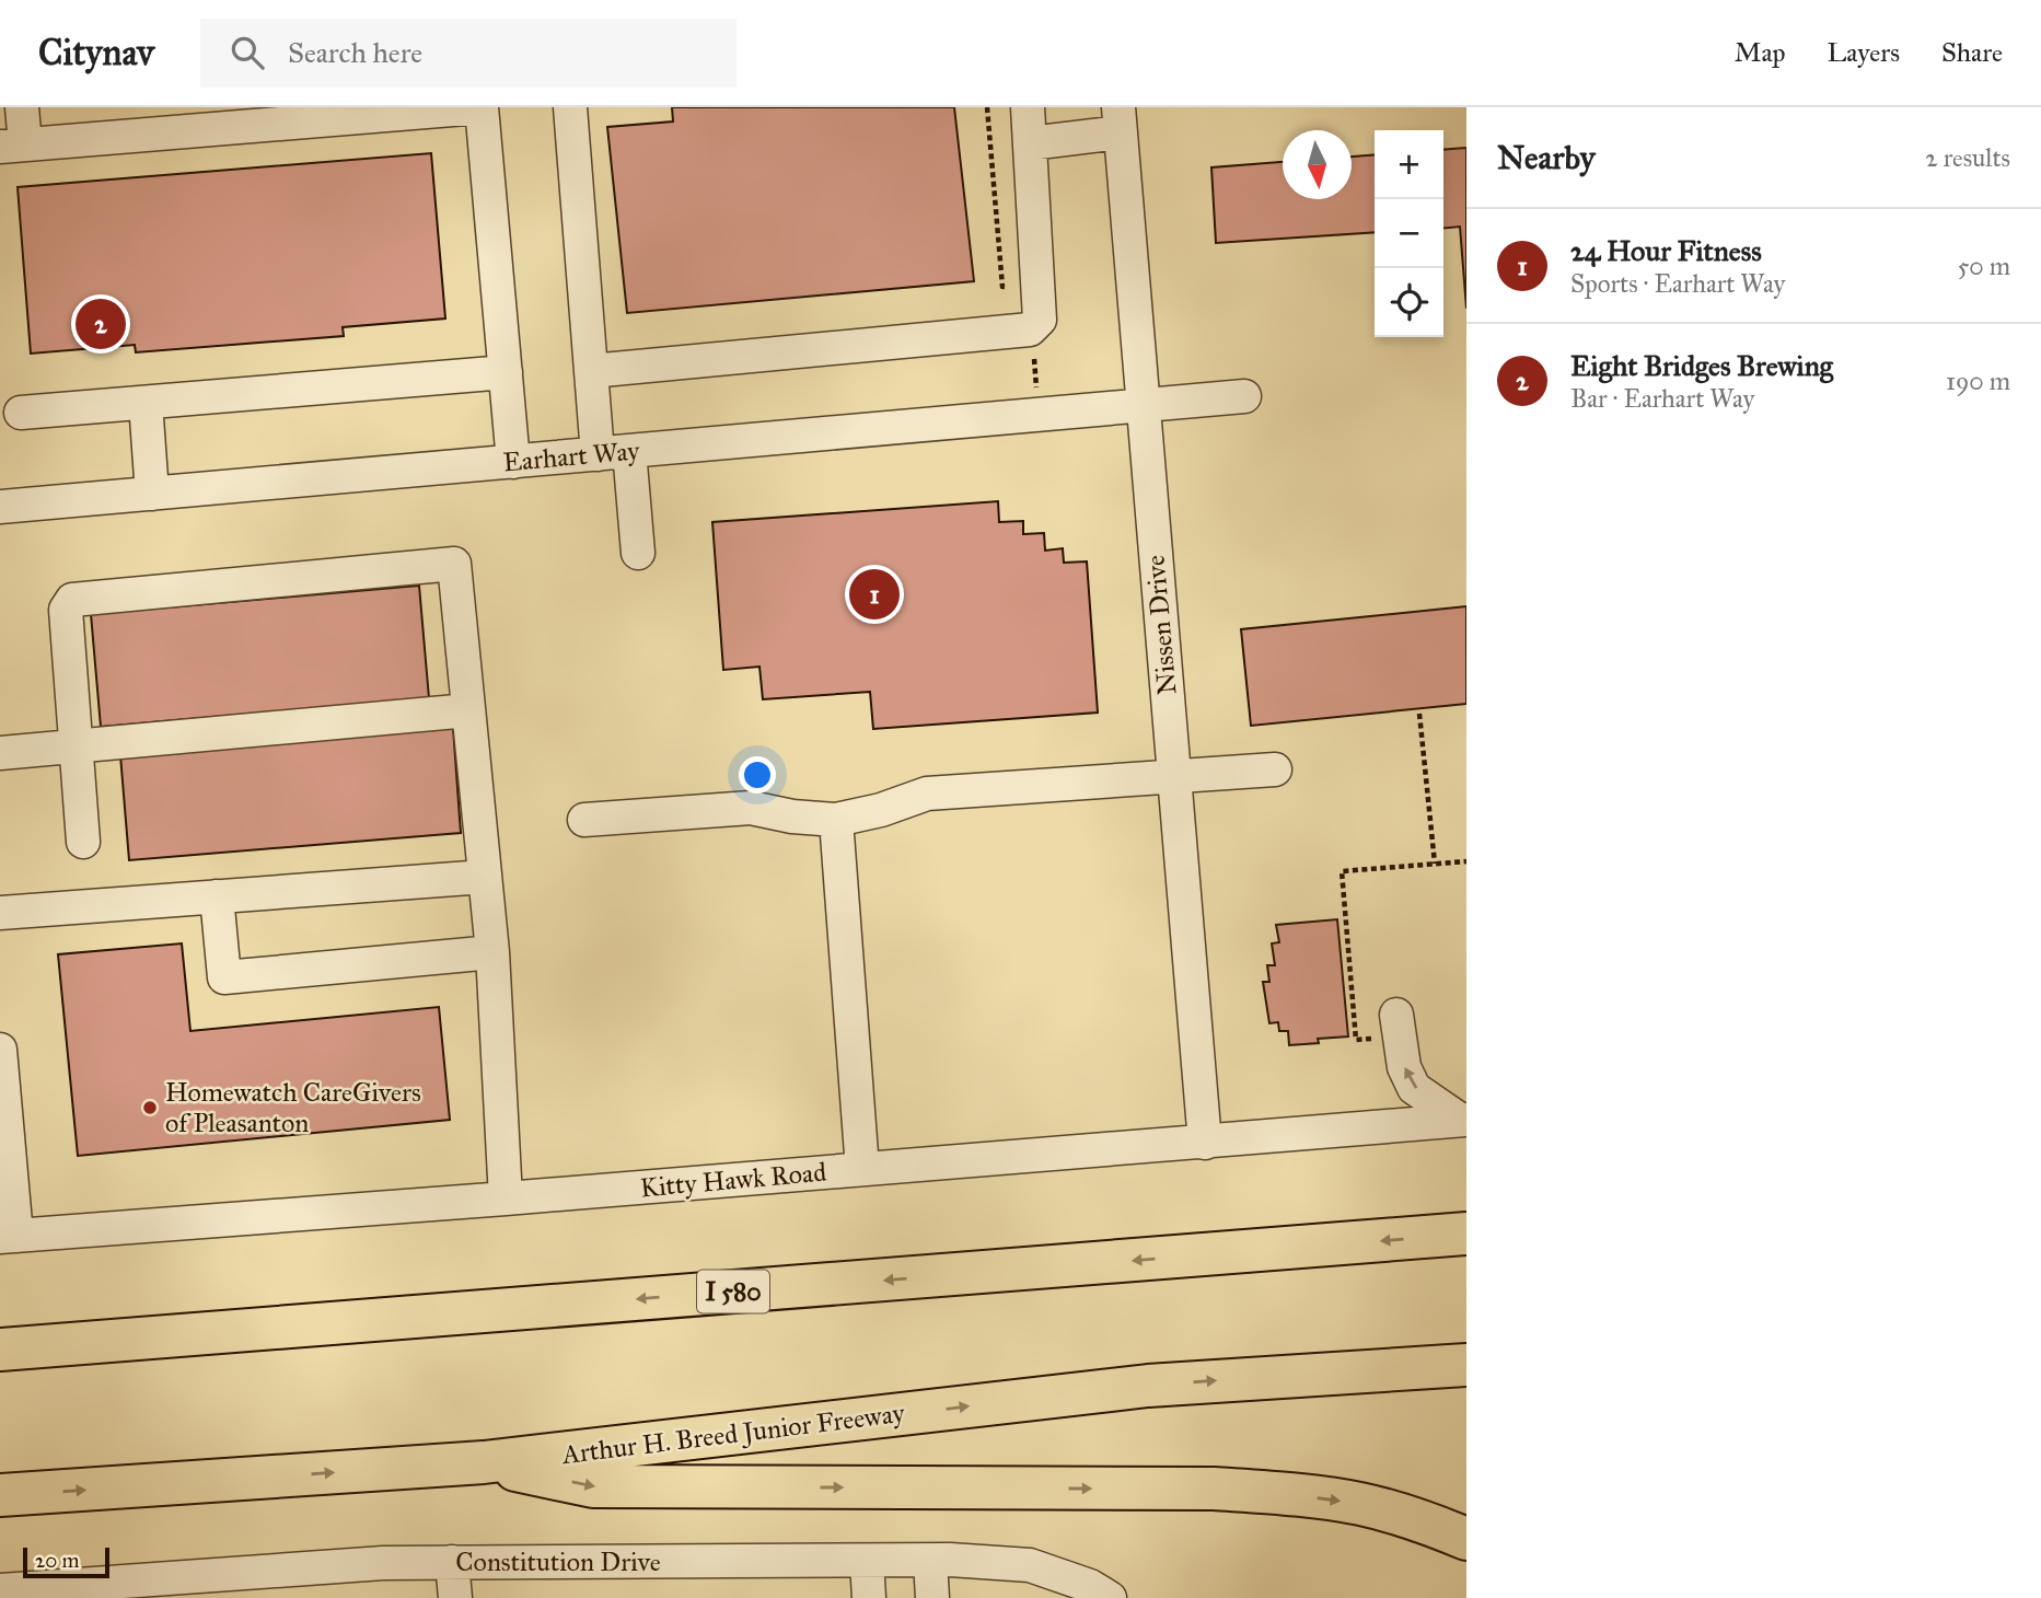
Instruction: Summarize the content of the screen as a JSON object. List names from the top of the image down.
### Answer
{
  "streets": {
    "highway": ["I 580", "Arthur H. Breed Junior Freeway"],
    "street": [
      "Earhart Way",
      "Nissen Drive",
      "Kitty Hawk Road",
      "Constitution Drive"
    ]
  },
  "crossings": [
    ["Earhart Way", "Nissen Drive"],
    ["Nissen Drive", "Kitty Hawk Road"]
  ],
  "places": ["Homewatch CareGivers of Pleasanton"],
  "scale_bar": "20 m",
  "north": "bottom",
  "page": {
    "header": "Citynav",
    "search": "Search here",
    "nav": ["Map", "Layers", "Share"],
    "heading": ["Nearby", "2 results"],
    "map_buttons": ["+", "−"],
    "list": [
      {
        "mark": "1",
        "name": "24 Hour Fitness",
        "note": "Sports · Earhart Way",
        "value": "50 m"
      },
      {
        "mark": "2",
        "name": "Eight Bridges Brewing",
        "note": "Bar · Earhart Way",
        "value": "190 m"
      }
    ],
    "pins": ["2", "1"],
    "scale": "20 m"
  }
}
